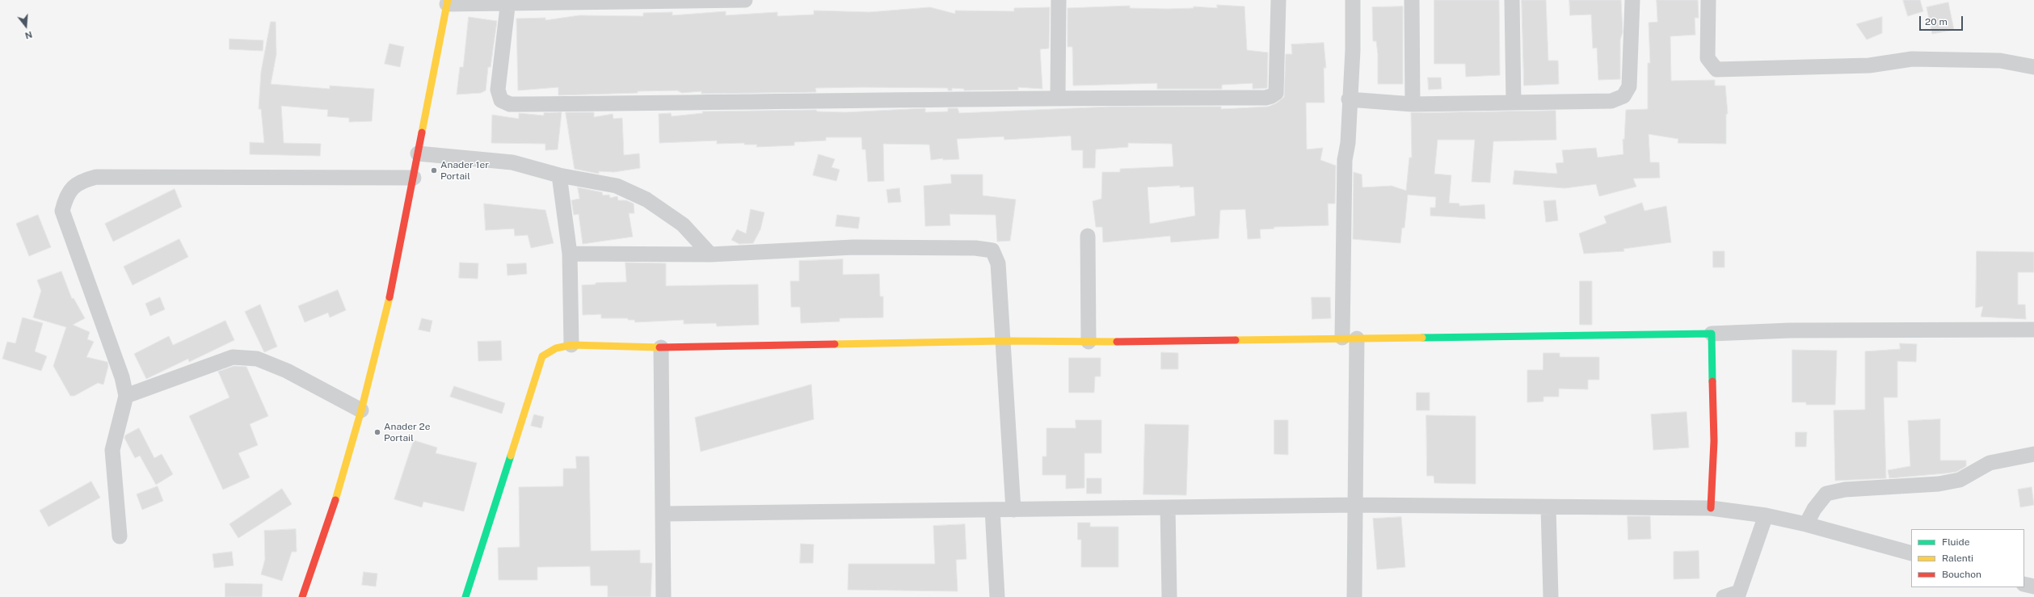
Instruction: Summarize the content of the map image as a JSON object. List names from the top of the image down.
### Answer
{
  "places": ["Anader 1er Portail", "Anader 2e Portail"],
  "legend": ["Fluide", "Ralenti", "Bouchon"],
  "scale_bar": "20 m",
  "north": "bottom"
}
